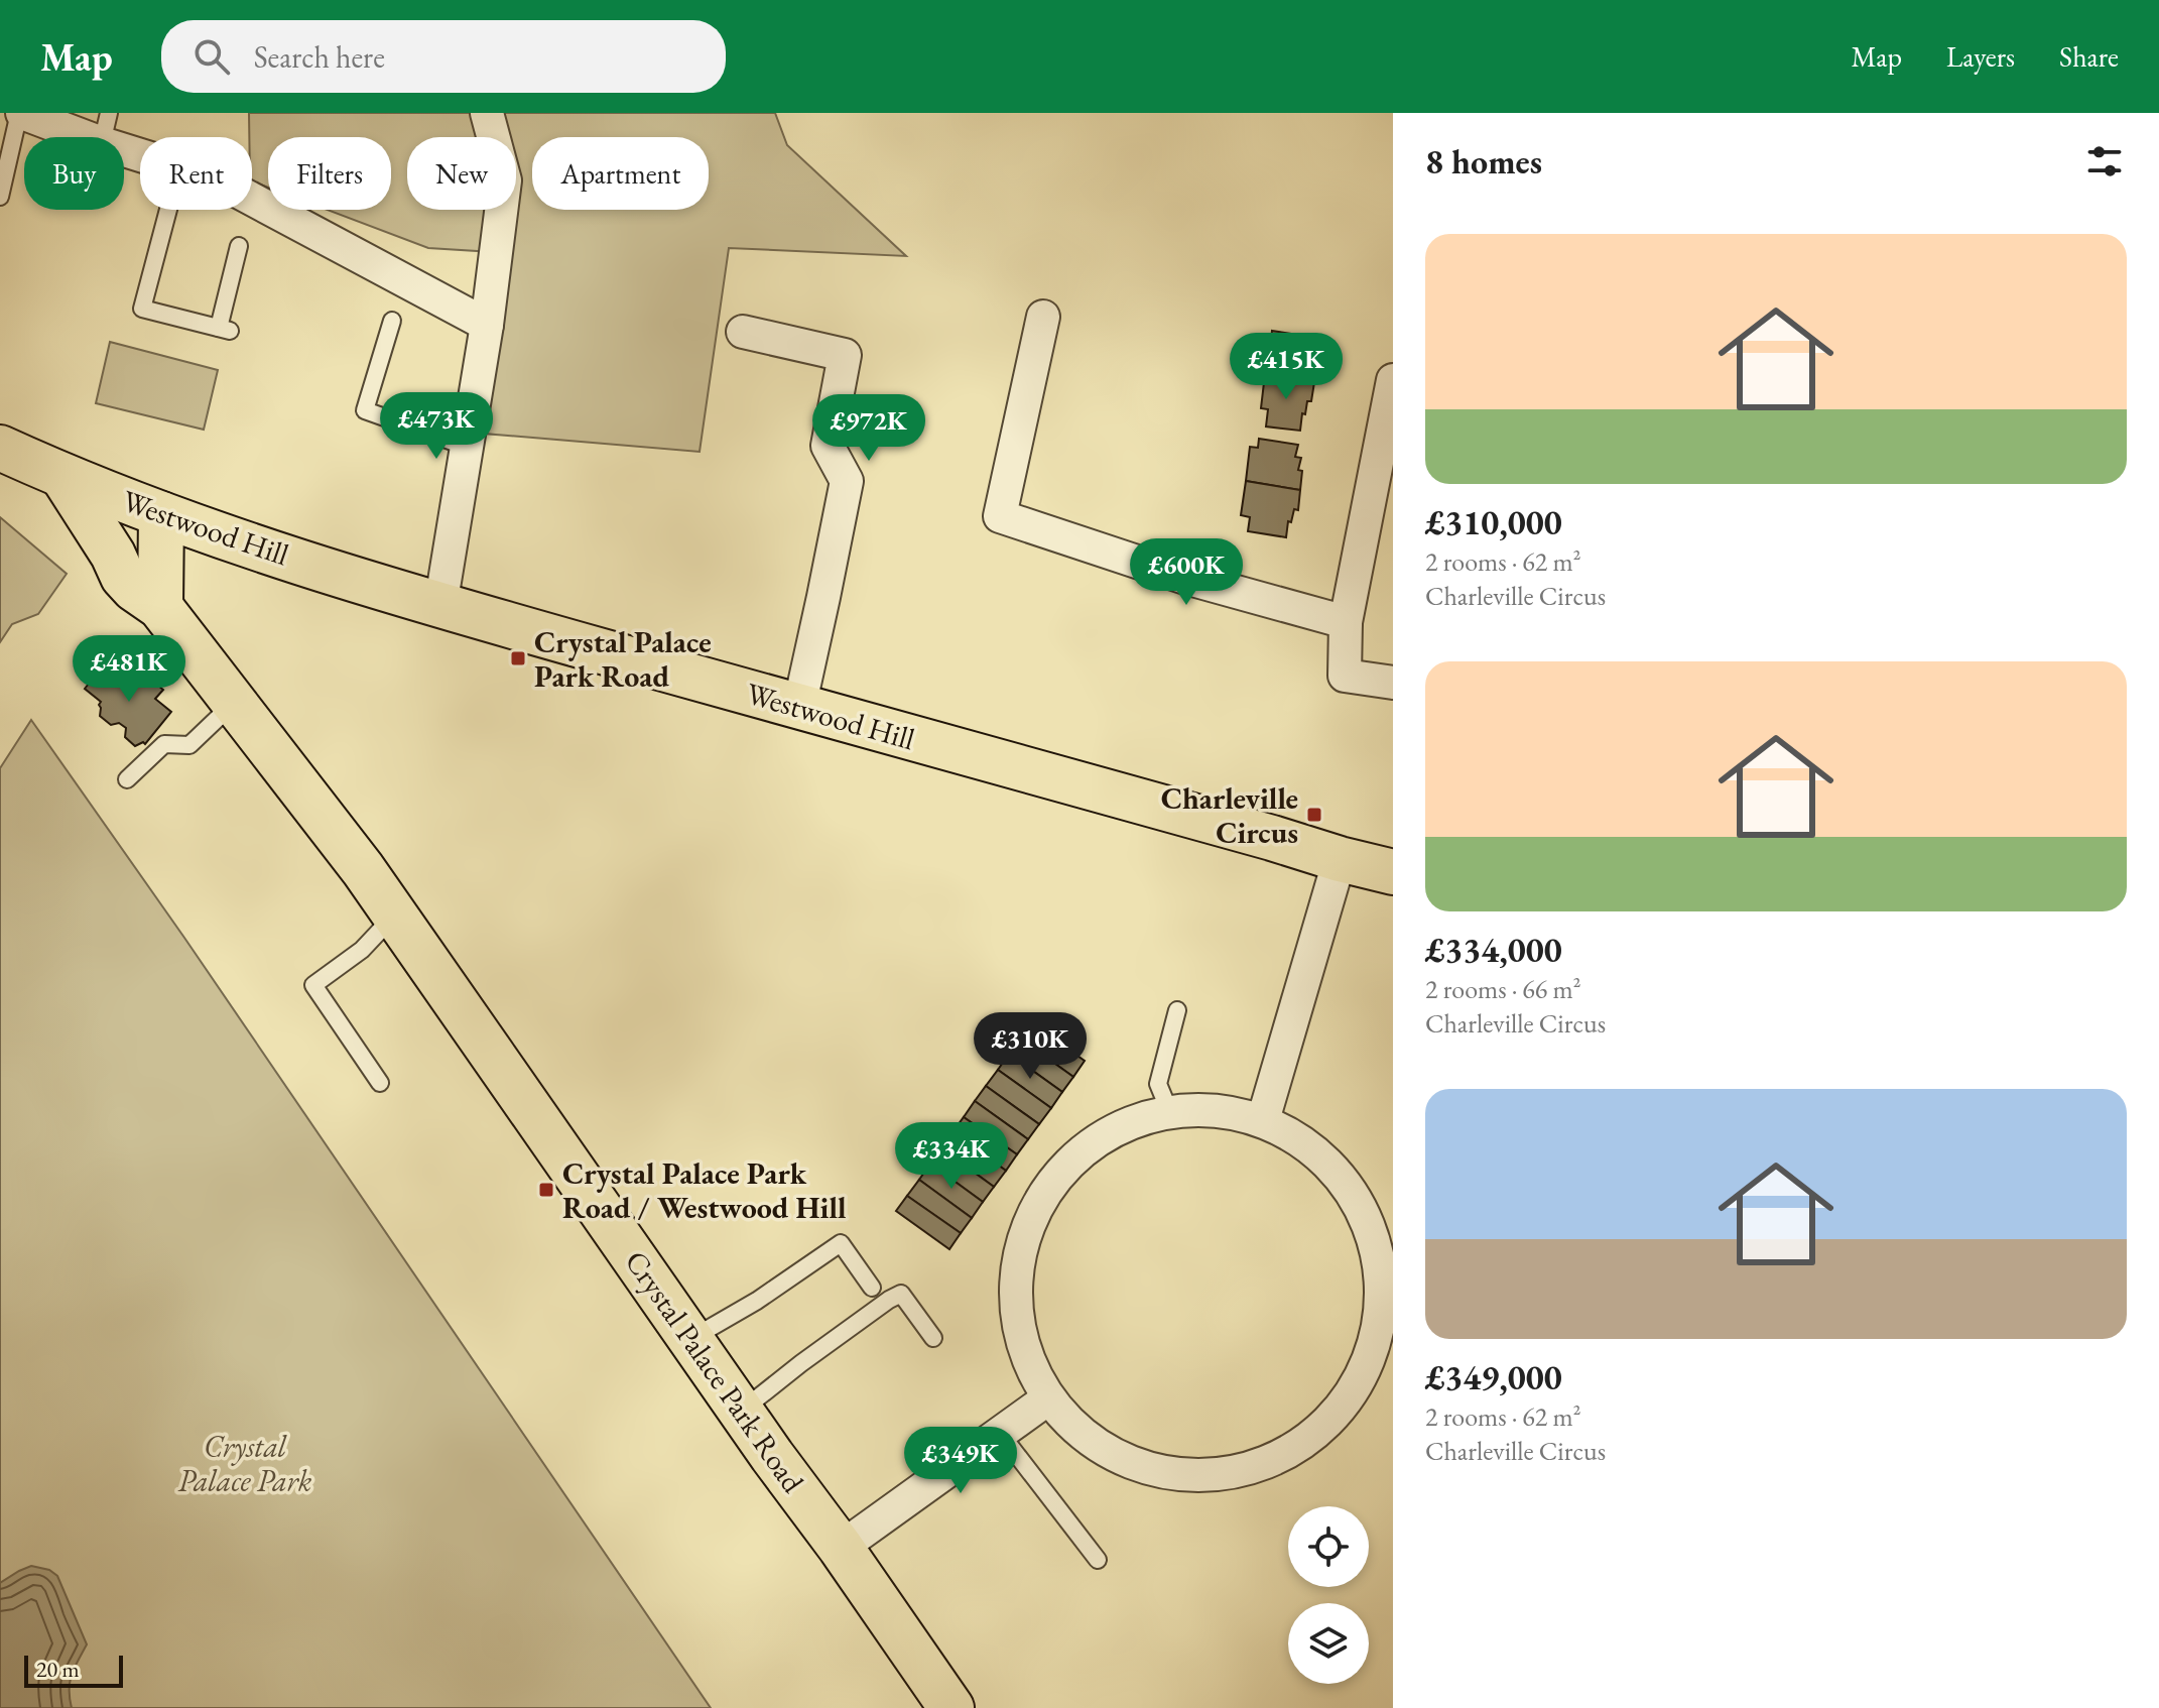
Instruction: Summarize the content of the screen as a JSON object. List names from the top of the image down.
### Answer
{
  "streets": {
    "main road": ["Westwood Hill", "Crystal Palace Park Road"]
  },
  "crossings": [
    ["Westwood Hill", "Crystal Palace Park Road"]
  ],
  "parks": ["Crystal Palace Park"],
  "places": {
    "transit": ["Crystal Palace Park Road", "Charleville Circus", "Crystal Palace Park Road / Westwood Hill"]
  },
  "scale_bar": "20 m",
  "page": {
    "header": "Map",
    "search": "Search here",
    "nav": ["Map", "Layers", "Share"],
    "heading": "8 homes",
    "chip": [
      "Buy",
      "Rent",
      "Filters",
      "New",
      "Apartment"
    ],
    "list": [
      {
        "name": "£310,000",
        "note": "2 rooms · 62 m² · Charleville Circus"
      },
      {
        "name": "£334,000",
        "note": "2 rooms · 66 m² · Charleville Circus"
      },
      {
        "name": "£349,000",
        "note": "2 rooms · 62 m² · Charleville Circus"
      }
    ],
    "price": [
      "£415K",
      "£473K",
      "£972K",
      "£600K",
      "£481K",
      "£310K",
      "£334K",
      "£349K"
    ],
    "scale": "20 m"
  }
}
